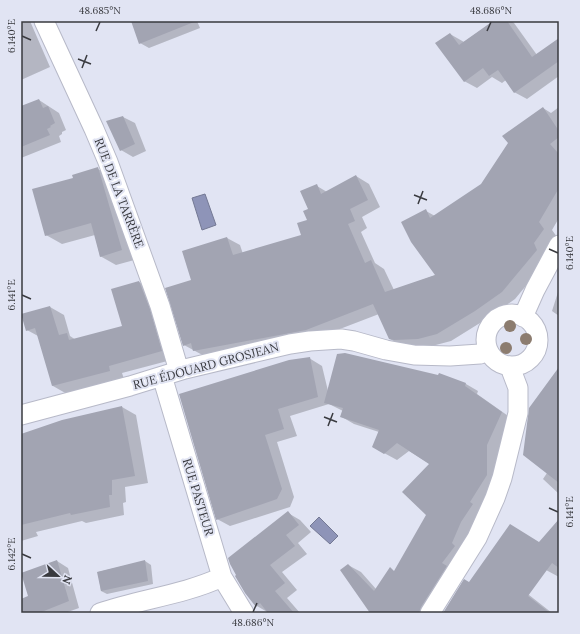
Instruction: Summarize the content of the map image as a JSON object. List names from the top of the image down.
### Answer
{
  "streets": {
    "street": ["RUE DE LA TARRÈRE", "RUE ÉDOUARD GROSJEAN", "RUE PASTEUR"]
  },
  "crossings": [
    ["RUE DE LA TARRÈRE", "RUE ÉDOUARD GROSJEAN"],
    ["RUE DE LA TARRÈRE", "RUE PASTEUR"],
    ["RUE ÉDOUARD GROSJEAN", "RUE PASTEUR"]
  ],
  "north": "right",
  "coordinates": [
    "48.685°N",
    "48.686°N",
    "6.140°E",
    "6.141°E",
    "6.142°E"
  ]
}
